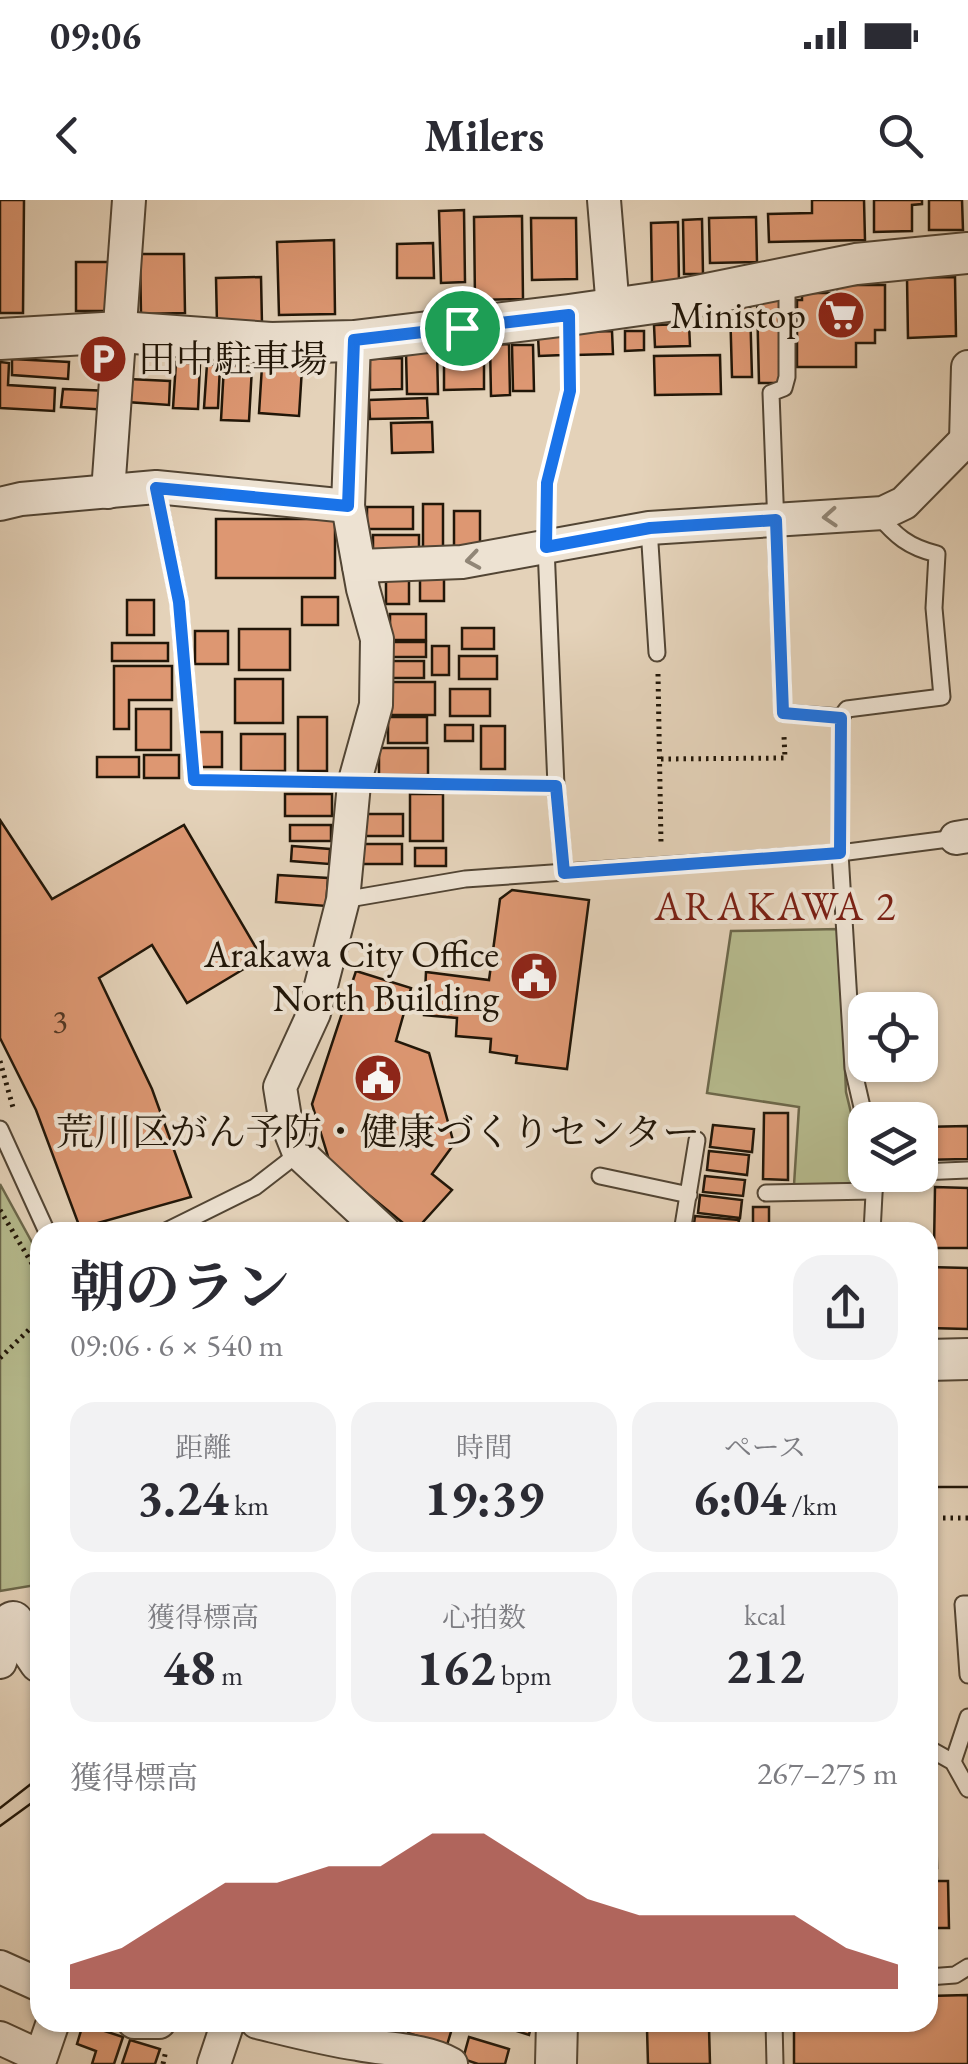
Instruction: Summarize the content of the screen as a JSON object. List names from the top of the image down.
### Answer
{
  "districts": ["ARAKAWA 2"],
  "places": {
    "supermarket": ["Ministop"],
    "parking": ["田中駐車場"],
    "public building": ["Arakawa City Office North Building", "荒川区がん予防・健康づくりセンター"]
  },
  "house_numbers": ["3"],
  "page": {
    "status": "09:06",
    "header": "Milers",
    "heading": ["朝のラン", "09:06 · 6 × 540 m"],
    "stats": [
      ["距離", "3.24 km"],
      ["時間", "19:39"],
      ["ペース", "6:04 /km"],
      ["獲得標高", "48 m"],
      ["心拍数", "162 bpm"],
      ["kcal", "212"]
    ],
    "chart": ["獲得標高", "267–275 m"]
  }
}
